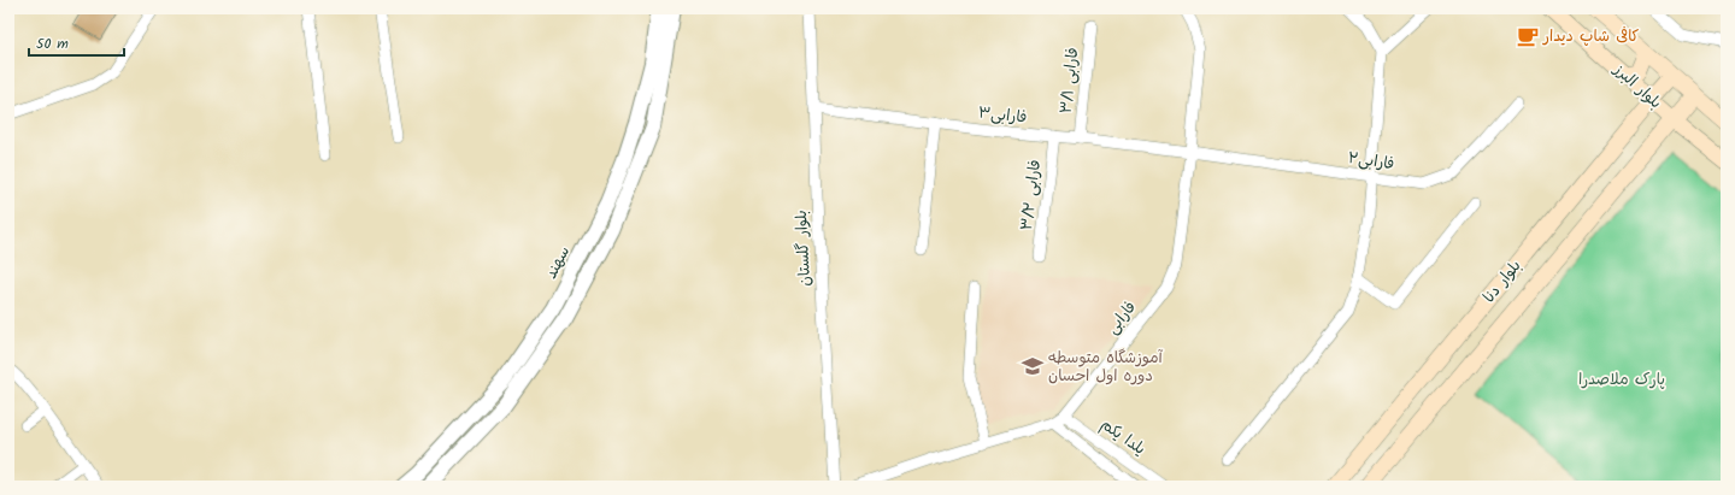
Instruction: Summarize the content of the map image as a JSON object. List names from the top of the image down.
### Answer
{
  "streets": {
    "main road": ["بلوار البرز", "بلوار دنا"],
    "street": [
      "فارابی ۳/۱",
      "فارابی۳",
      "فارابی۲",
      "فارابی ۳/۲",
      "بلوار گلستان",
      "سهند",
      "فارابی",
      "یلدا یکم"
    ]
  },
  "crossings": [
    ["فارابی ۳/۱", "فارابی۳"],
    ["بلوار البرز", "بلوار دنا"],
    ["فارابی۳", "فارابی۲"],
    ["فارابی۳", "فارابی ۳/۲"],
    ["فارابی۳", "بلوار گلستان"],
    ["فارابی۳", "فارابی"],
    ["فارابی۲", "فارابی"],
    ["فارابی", "یلدا یکم"]
  ],
  "parks": ["پارک ملاصدرا"],
  "places": {
    "cafe": ["کافی شاپ دیدار"],
    "school or university": ["آموزشگاه متوسطه دوره اول احسان"]
  },
  "scale_bar": "50 m"
}
